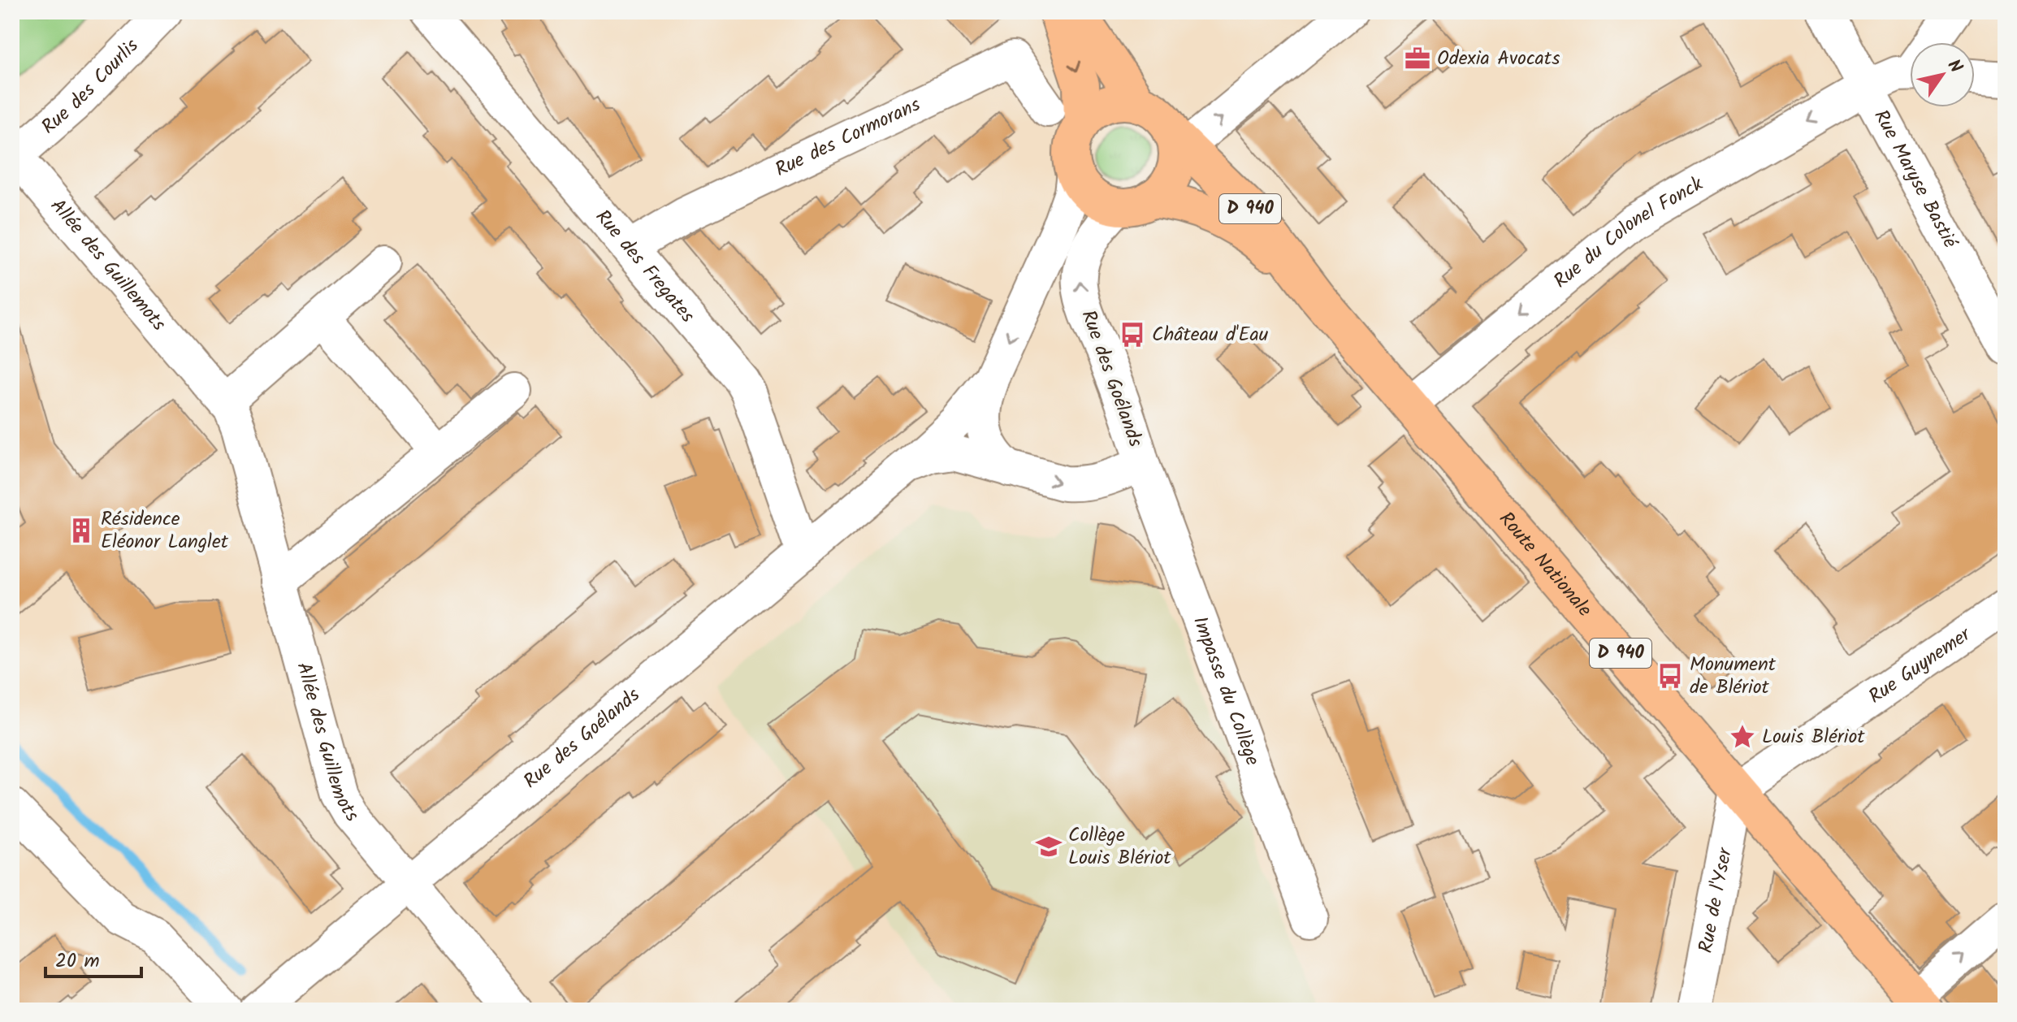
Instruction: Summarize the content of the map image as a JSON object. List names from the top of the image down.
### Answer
{
  "streets": {
    "main road": ["D 940", "Route Nationale"],
    "street": [
      "Rue des Courlis",
      "Rue des Cormorans",
      "Rue Maryse Bastié",
      "Rue du Colonel Fonck",
      "Allée des Guillemots",
      "Rue des Fregates",
      "Rue des Goélands",
      "Rue Guynemer",
      "Impasse du Collège",
      "Rue de l'Yser"
    ]
  },
  "crossings": [
    ["Rue des Courlis", "Allée des Guillemots"],
    ["Rue des Cormorans", "Rue des Fregates"],
    ["Rue Maryse Bastié", "Rue du Colonel Fonck"],
    ["Rue du Colonel Fonck", "Route Nationale"],
    ["Allée des Guillemots", "Rue des Goélands"],
    ["Rue des Fregates", "Rue des Goélands"],
    ["Rue des Goélands", "Route Nationale"],
    ["Rue des Goélands", "Impasse du Collège"],
    ["Route Nationale", "Rue Guynemer"],
    ["Route Nationale", "Rue de l'Yser"],
    ["Rue Guynemer", "Rue de l'Yser"]
  ],
  "one_way": ["Rue du Colonel Fonck"],
  "places": {
    "office": ["Odexia Avocats"],
    "bus stop": ["Château d'Eau", "Monument de Blériot"],
    "building": ["Résidence Eléonor Langlet"],
    "place": ["Louis Blériot"],
    "school or university": ["Collège Louis Blériot"]
  },
  "scale_bar": "20 m",
  "north": "top right"
}
